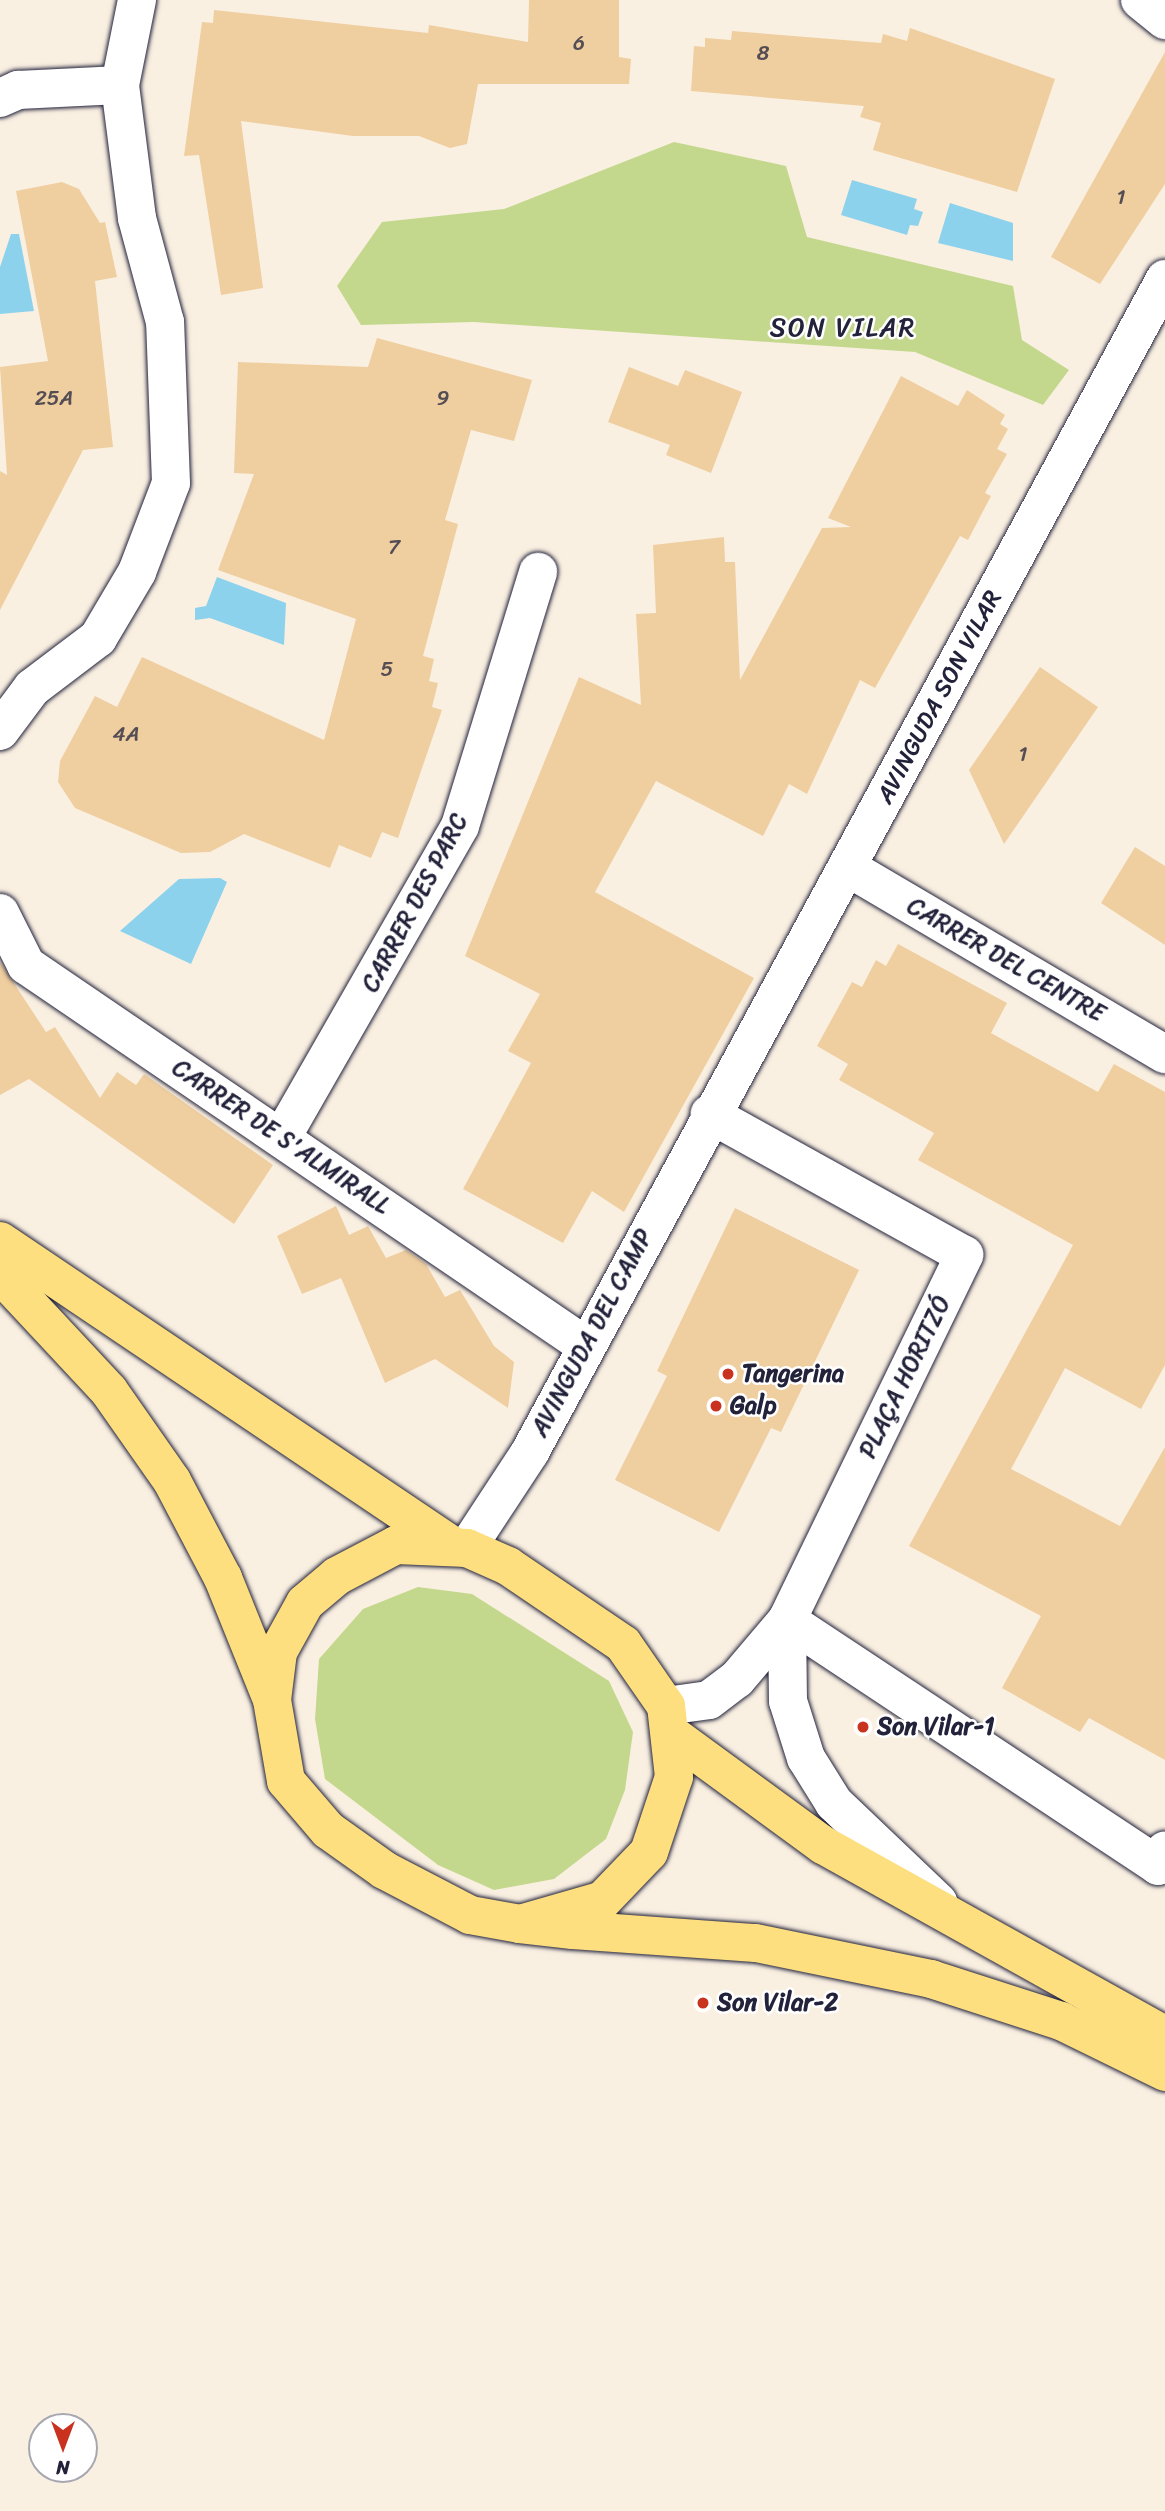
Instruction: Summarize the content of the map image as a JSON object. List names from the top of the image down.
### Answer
{
  "streets": {
    "street": [
      "AVINGUDA SON VILAR",
      "CARRER DES PARC",
      "CARRER DEL CENTRE",
      "CARRER DE S'ALMIRALL",
      "AVINGUDA DEL CAMP",
      "PLAÇA HORITZÓ"
    ]
  },
  "crossings": [
    ["AVINGUDA SON VILAR", "CARRER DEL CENTRE"],
    ["AVINGUDA SON VILAR", "AVINGUDA DEL CAMP"],
    ["AVINGUDA SON VILAR", "PLAÇA HORITZÓ"],
    ["CARRER DES PARC", "CARRER DE S'ALMIRALL"],
    ["CARRER DE S'ALMIRALL", "AVINGUDA DEL CAMP"],
    ["AVINGUDA DEL CAMP", "PLAÇA HORITZÓ"]
  ],
  "districts": ["SON VILAR"],
  "places": [
    "Tangerina",
    "Galp",
    "Son Vilar-1",
    "Son Vilar-2"
  ],
  "house_numbers": [
    "6",
    "8",
    "1",
    "25A",
    "9",
    "7",
    "5",
    "4A",
    "1"
  ],
  "north": "bottom"
}
